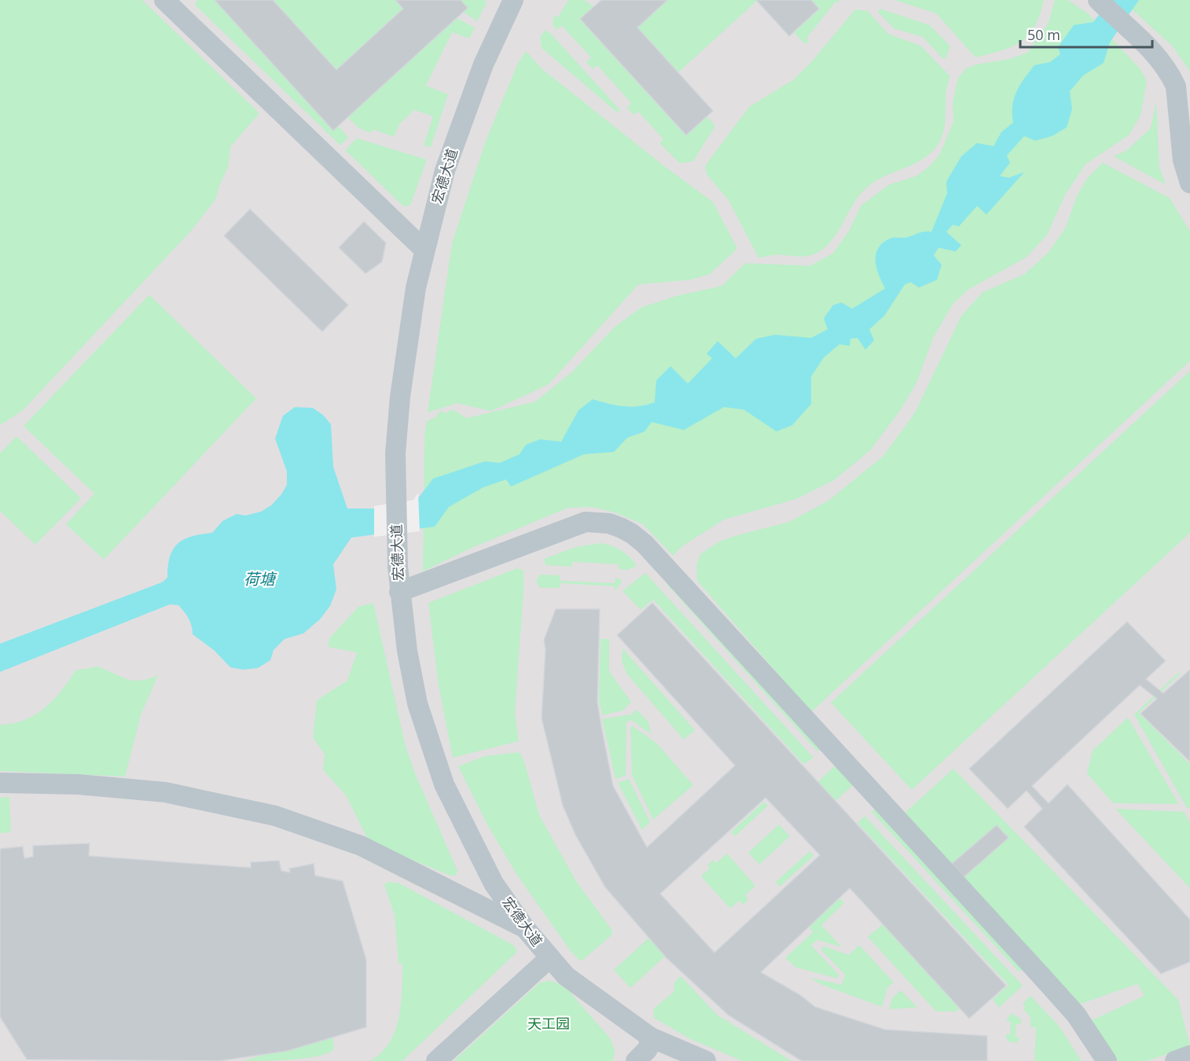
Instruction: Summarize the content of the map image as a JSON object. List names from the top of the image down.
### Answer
{
  "streets": {
    "street": ["宏德大道"]
  },
  "water": ["荷塘"],
  "parks": ["天工园"],
  "scale_bar": "50 m"
}
